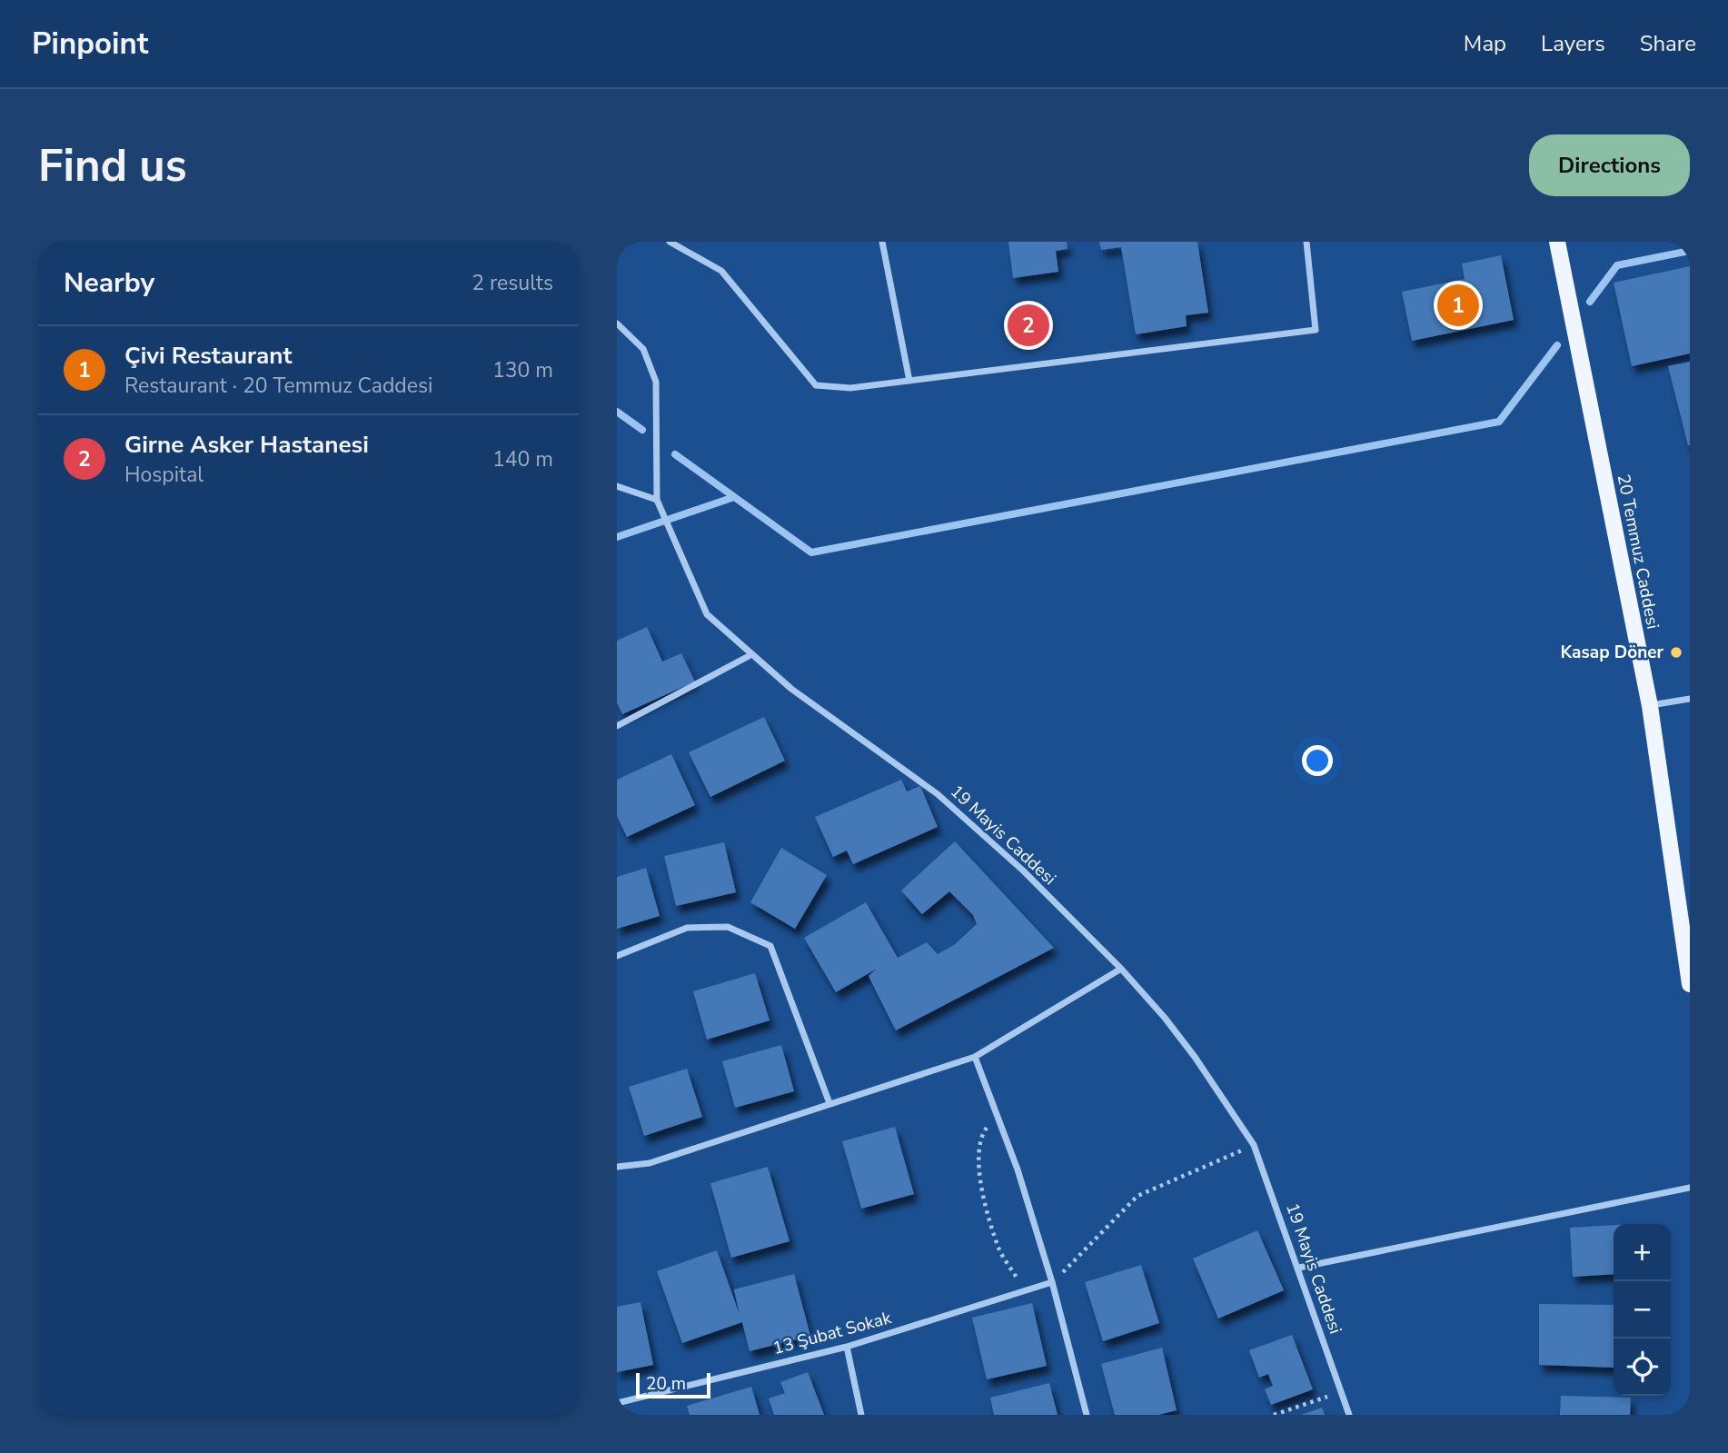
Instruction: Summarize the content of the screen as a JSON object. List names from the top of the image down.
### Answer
{
  "streets": {
    "main road": ["20 Temmuz Caddesi"],
    "street": ["19 Mayis Caddesi", "13 Şubat Sokak"]
  },
  "places": ["Kasap Döner"],
  "scale_bar": "20 m",
  "page": {
    "header": "Pinpoint",
    "nav": ["Map", "Layers", "Share"],
    "buttons": "Directions",
    "title": "Find us",
    "heading": ["Nearby", "2 results"],
    "pins": ["1", "2"],
    "list": [
      {
        "mark": "1",
        "name": "Çivi Restaurant",
        "note": "Restaurant · 20 Temmuz Caddesi",
        "value": "130 m"
      },
      {
        "mark": "2",
        "name": "Girne Asker Hastanesi",
        "note": "Hospital",
        "value": "140 m"
      }
    ],
    "map_buttons": ["+", "−"],
    "scale": "20 m"
  }
}
